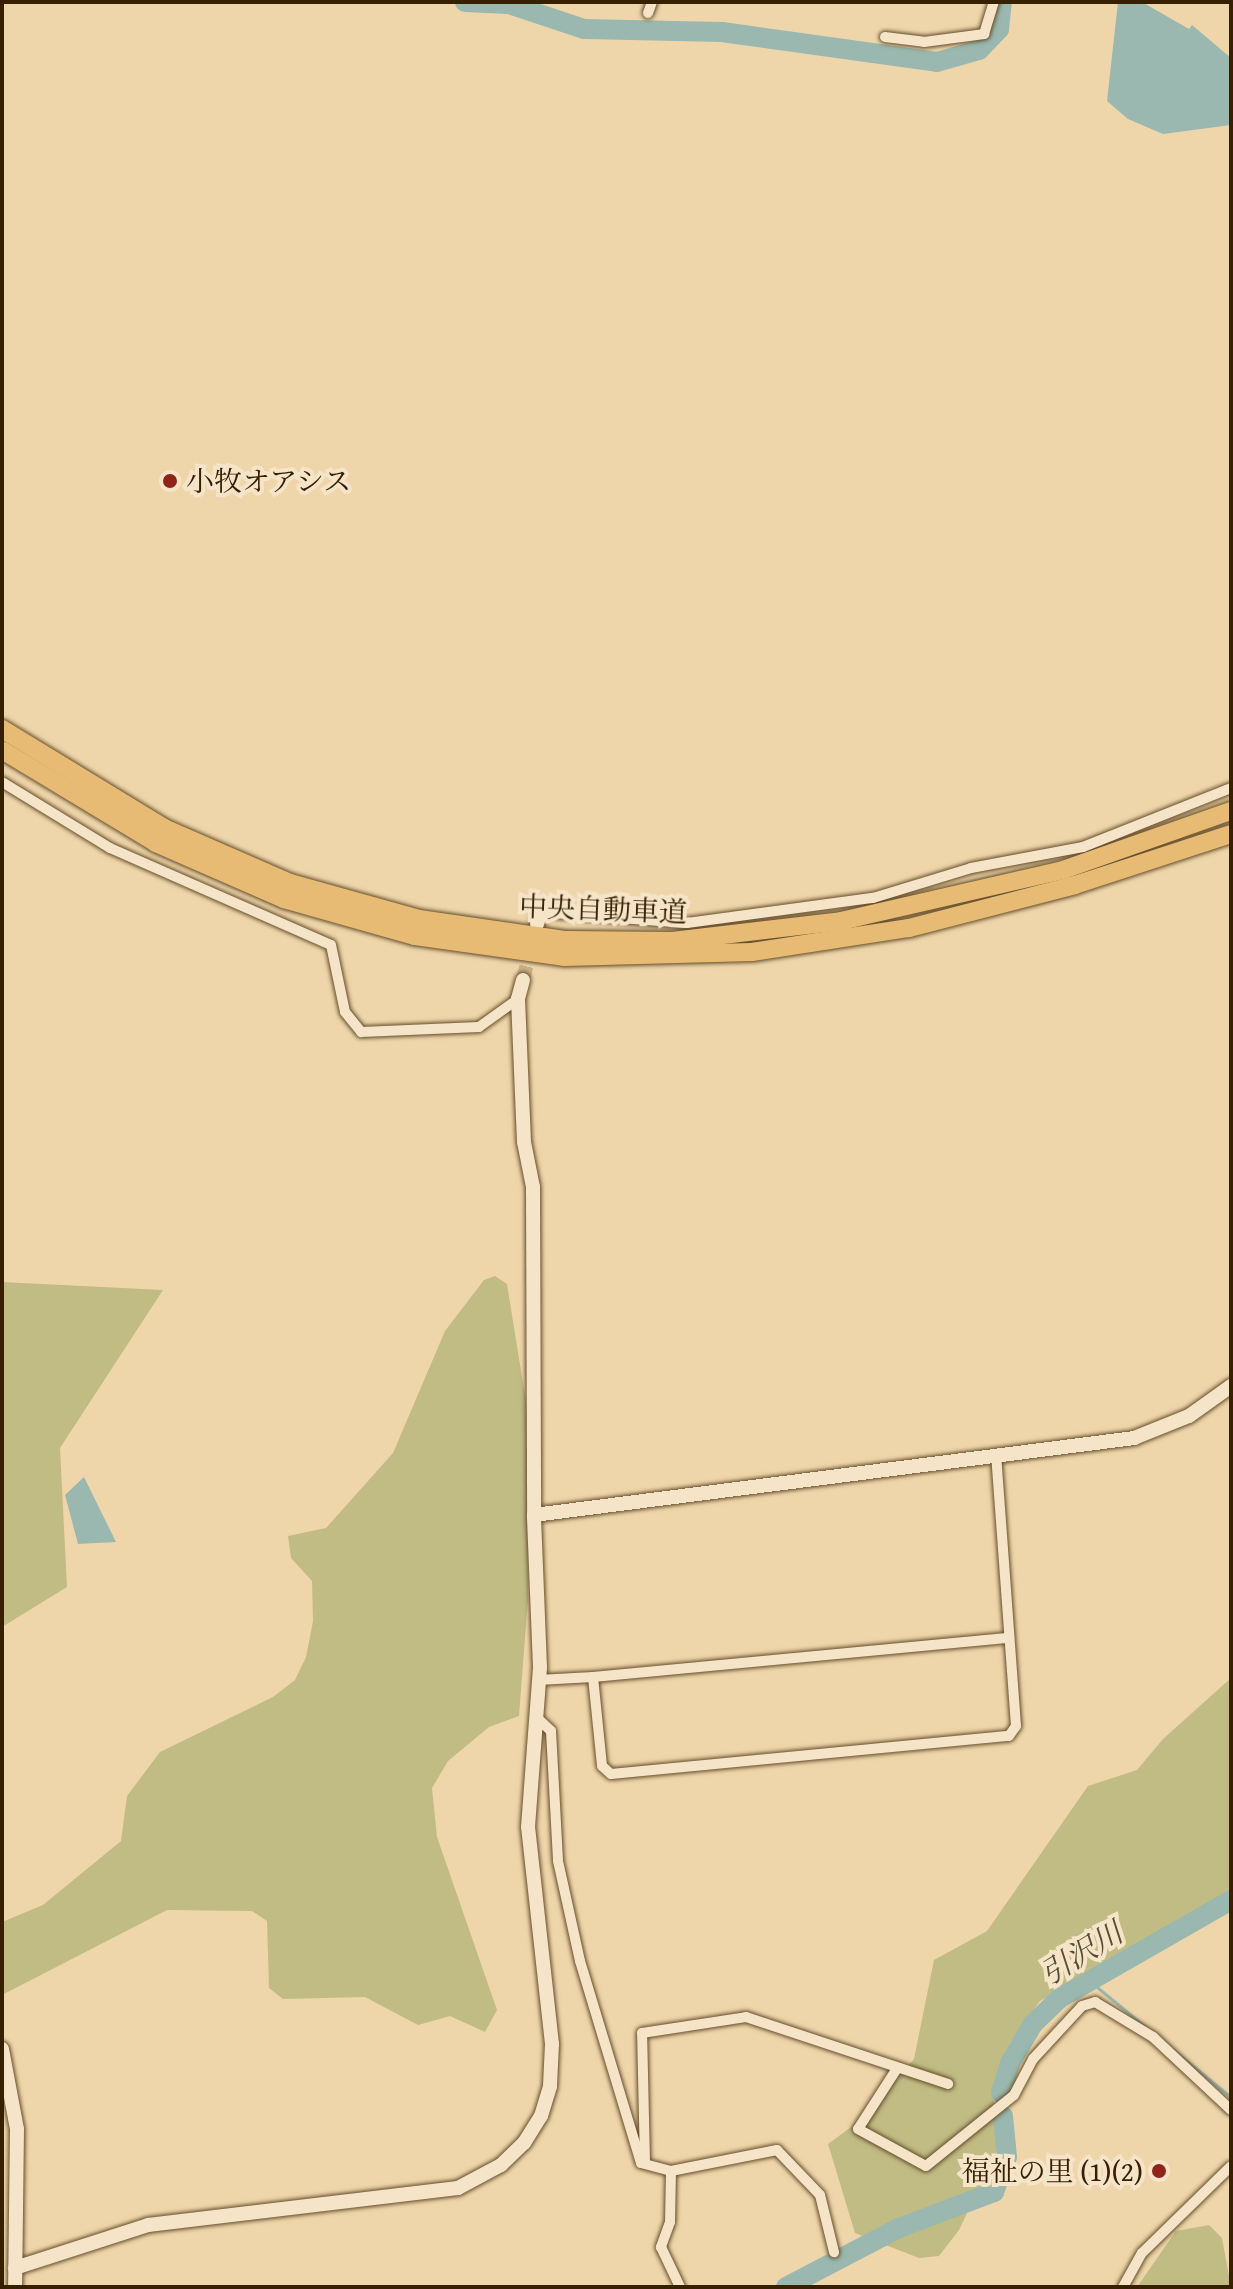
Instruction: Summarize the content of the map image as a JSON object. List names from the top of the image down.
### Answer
{
  "streets": {
    "highway": ["中央自動車道"]
  },
  "water": ["引沢川"],
  "places": ["小牧オアシス", "福祉の里 (1)(2)"]
}
